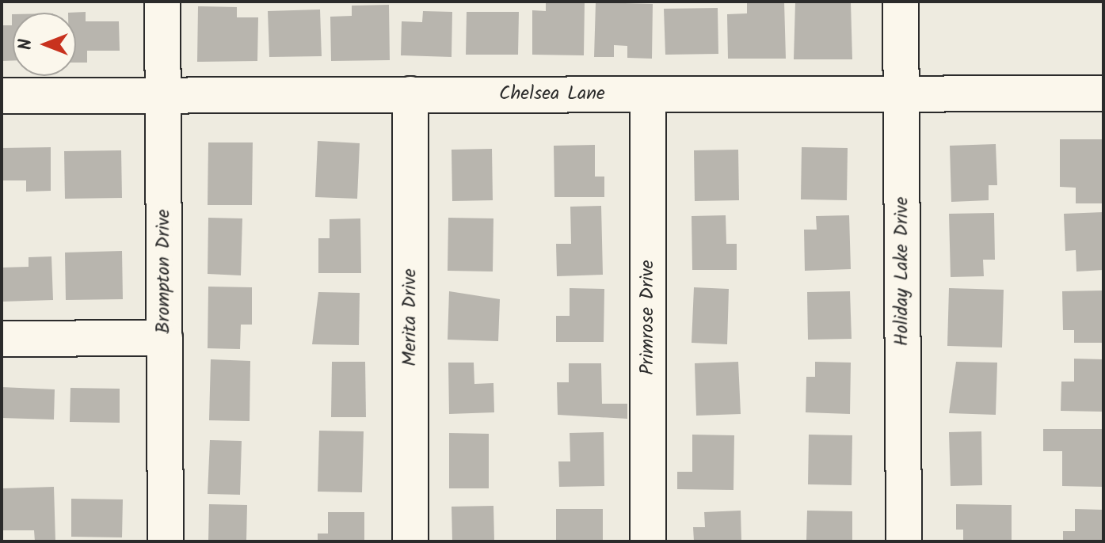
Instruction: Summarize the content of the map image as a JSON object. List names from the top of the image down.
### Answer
{
  "streets": {
    "street": [
      "Chelsea Lane",
      "Brompton Drive",
      "Holiday Lake Drive",
      "Merita Drive",
      "Primrose Drive"
    ]
  },
  "crossings": [
    ["Chelsea Lane", "Brompton Drive"],
    ["Chelsea Lane", "Holiday Lake Drive"],
    ["Chelsea Lane", "Merita Drive"],
    ["Chelsea Lane", "Primrose Drive"]
  ],
  "north": "left"
}
